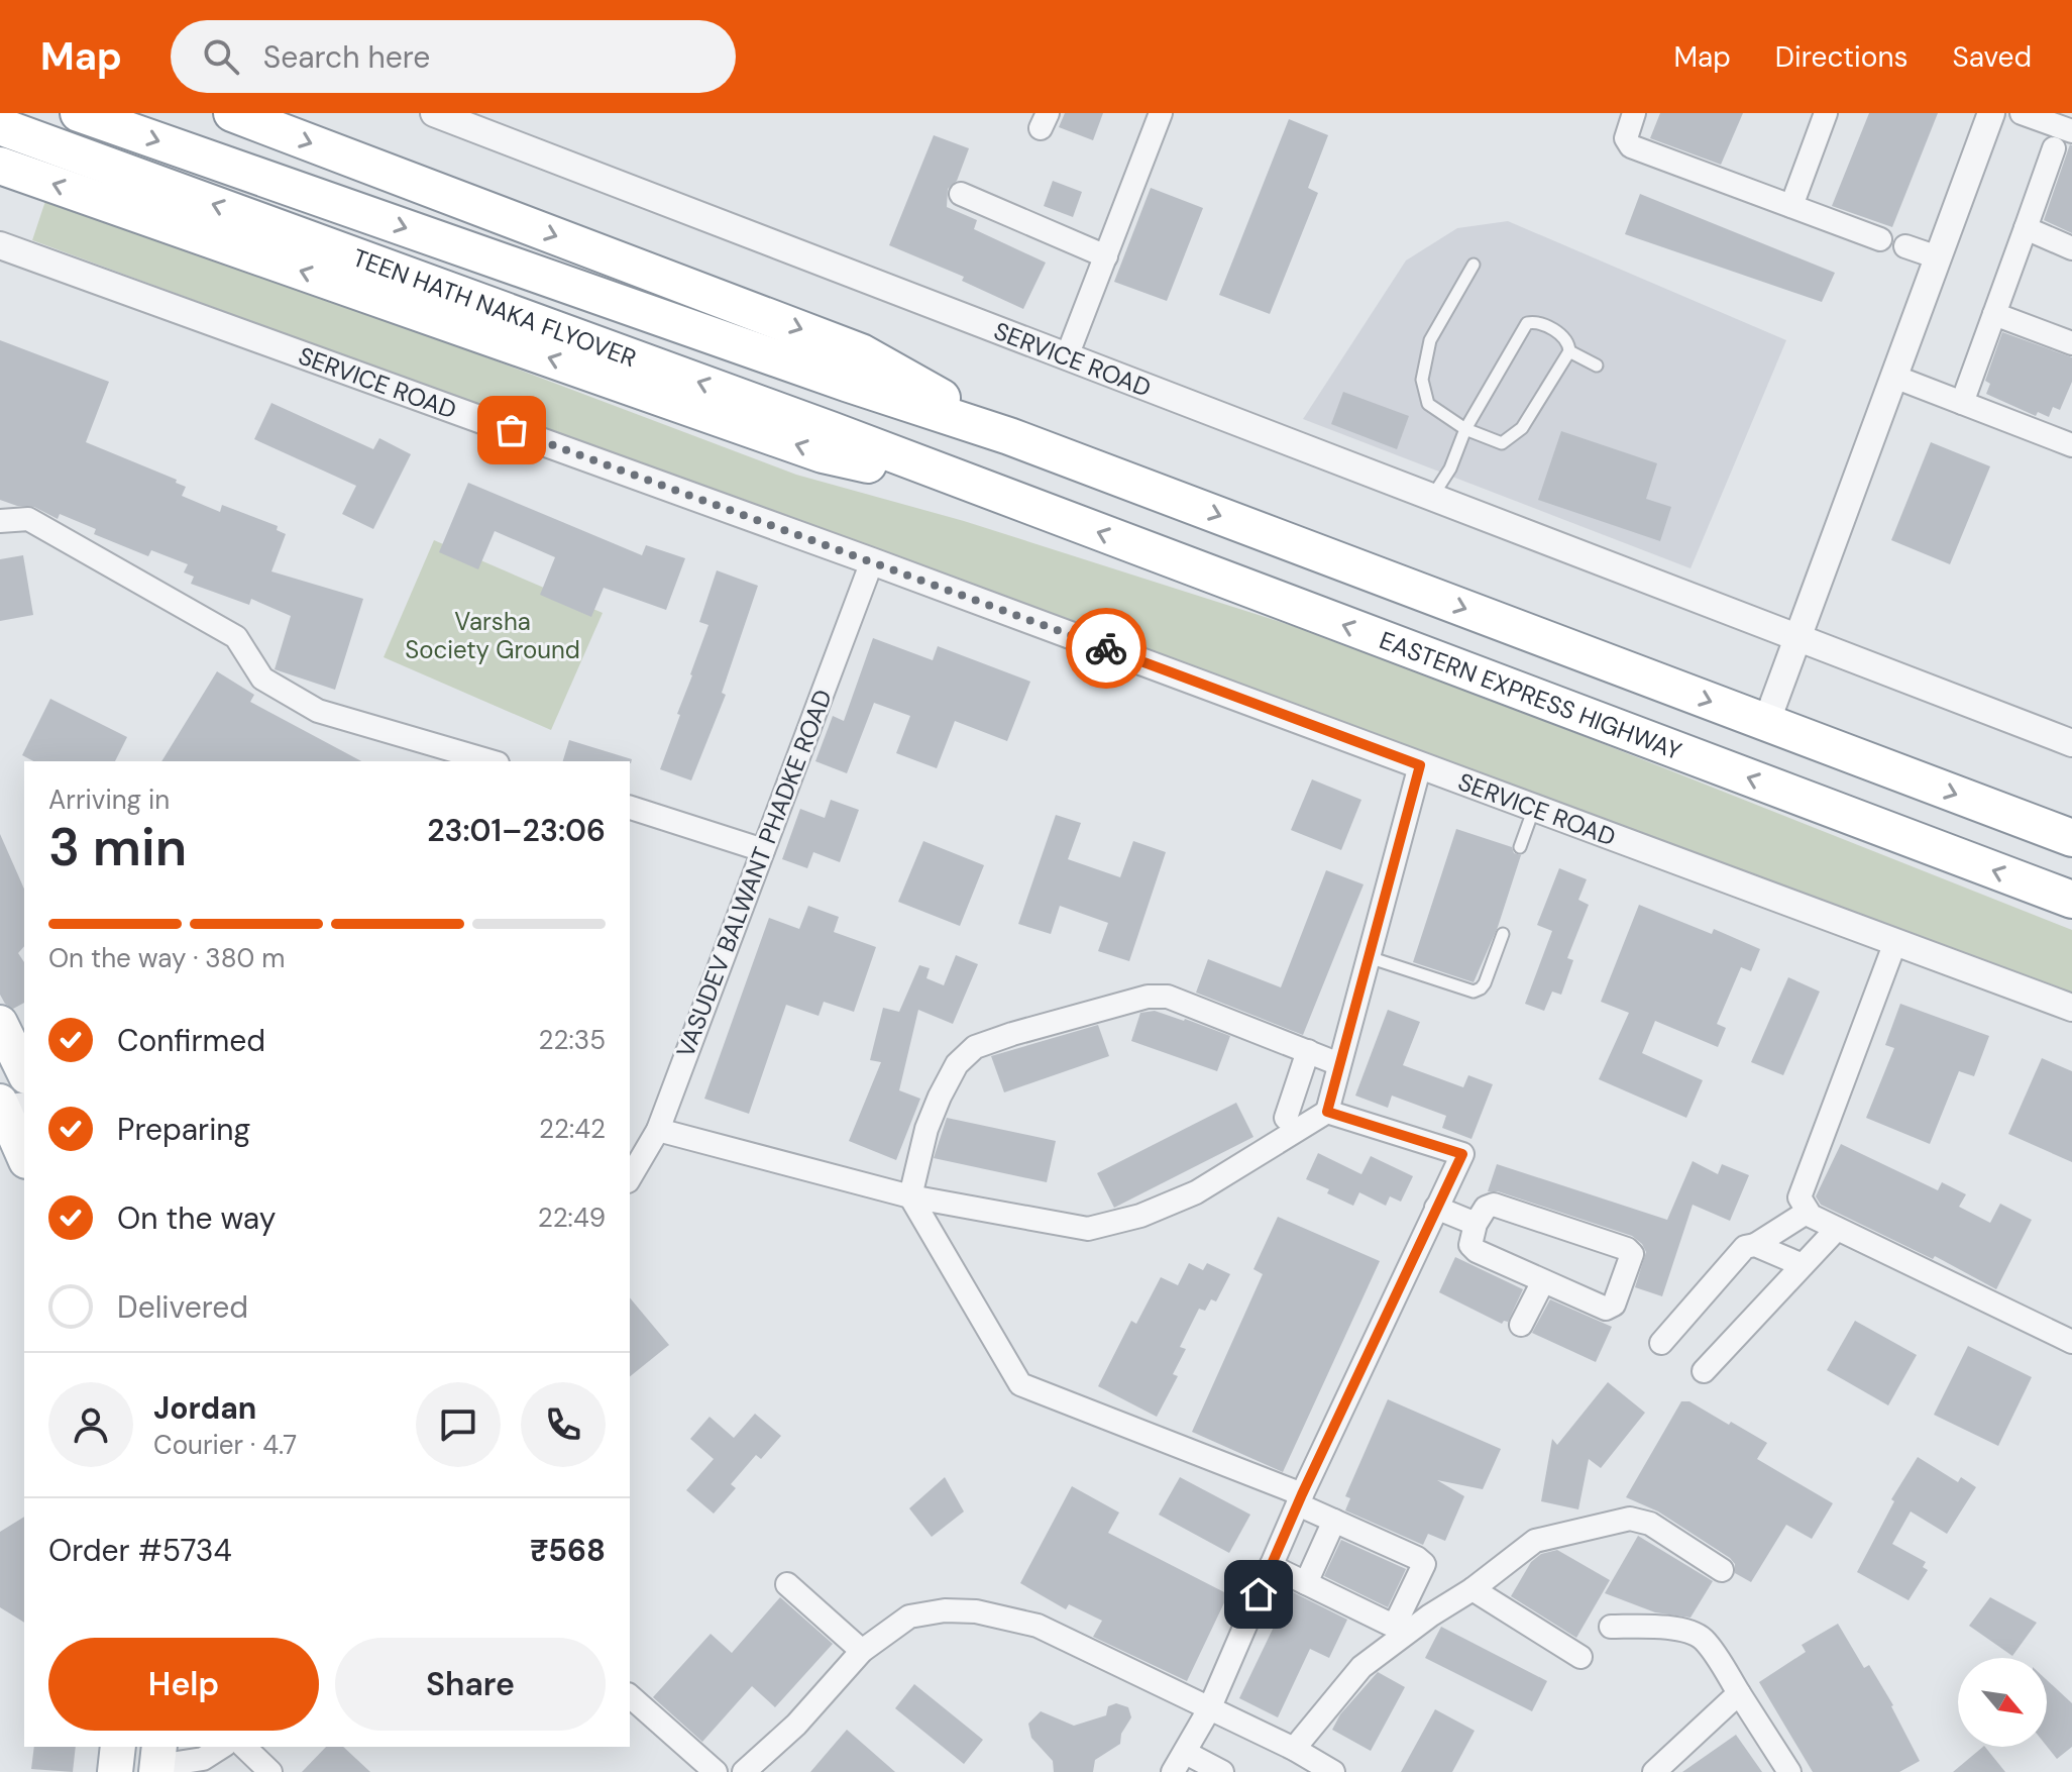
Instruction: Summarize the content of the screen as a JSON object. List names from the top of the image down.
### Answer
{
  "streets": {
    "highway": ["TEEN HATH NAKA FLYOVER", "EASTERN EXPRESS HIGHWAY"],
    "street": ["SERVICE ROAD", "VASUDEV BALWANT PHADKE ROAD"]
  },
  "crossings": [
    ["TEEN HATH NAKA FLYOVER", "EASTERN EXPRESS HIGHWAY"],
    ["SERVICE ROAD", "VASUDEV BALWANT PHADKE ROAD"]
  ],
  "parks": ["Varsha Society Ground"],
  "north": "bottom right",
  "page": {
    "header": "Map",
    "search": "Search here",
    "nav": ["Map", "Directions", "Saved"],
    "heading": ["3 min", "Arriving in", "23:01–23:06"],
    "panel": [
      "Jordan",
      "Courier · 4.7",
      "Order #5734",
      "₹568"
    ],
    "bar": "On the way · 380 m",
    "list": [
      ["Confirmed", "22:35"],
      ["Preparing", "22:42"],
      ["On the way", "22:49"],
      "Delivered"
    ],
    "buttons": ["Help", "Share"]
  }
}
